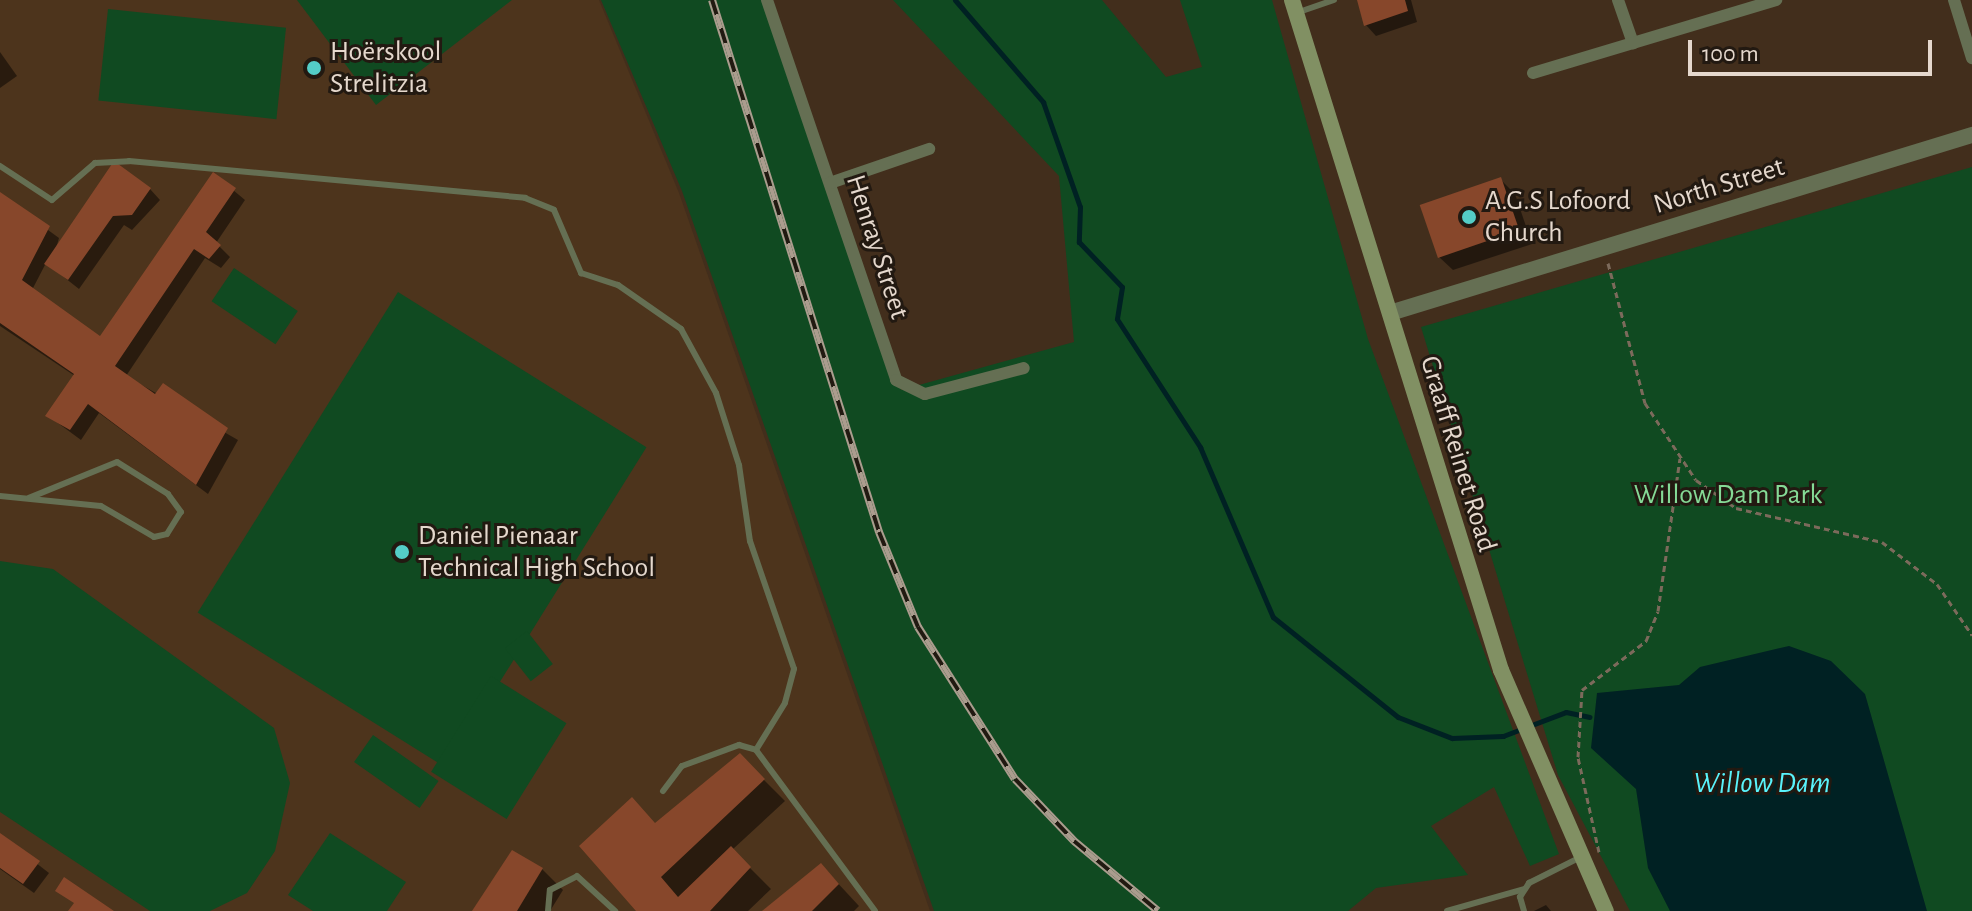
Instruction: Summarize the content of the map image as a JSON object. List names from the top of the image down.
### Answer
{
  "streets": {
    "main road": ["Graaff Reinet Road"],
    "street": ["North Street", "Henray Street"]
  },
  "crossings": [
    ["North Street", "Graaff Reinet Road"]
  ],
  "water": ["Willow Dam"],
  "parks": ["Willow Dam Park"],
  "places": ["Hoërskool Strelitzia", "A.G.S Lofoord Church", "Daniel Pienaar Technical High School"],
  "scale_bar": "100 m"
}
